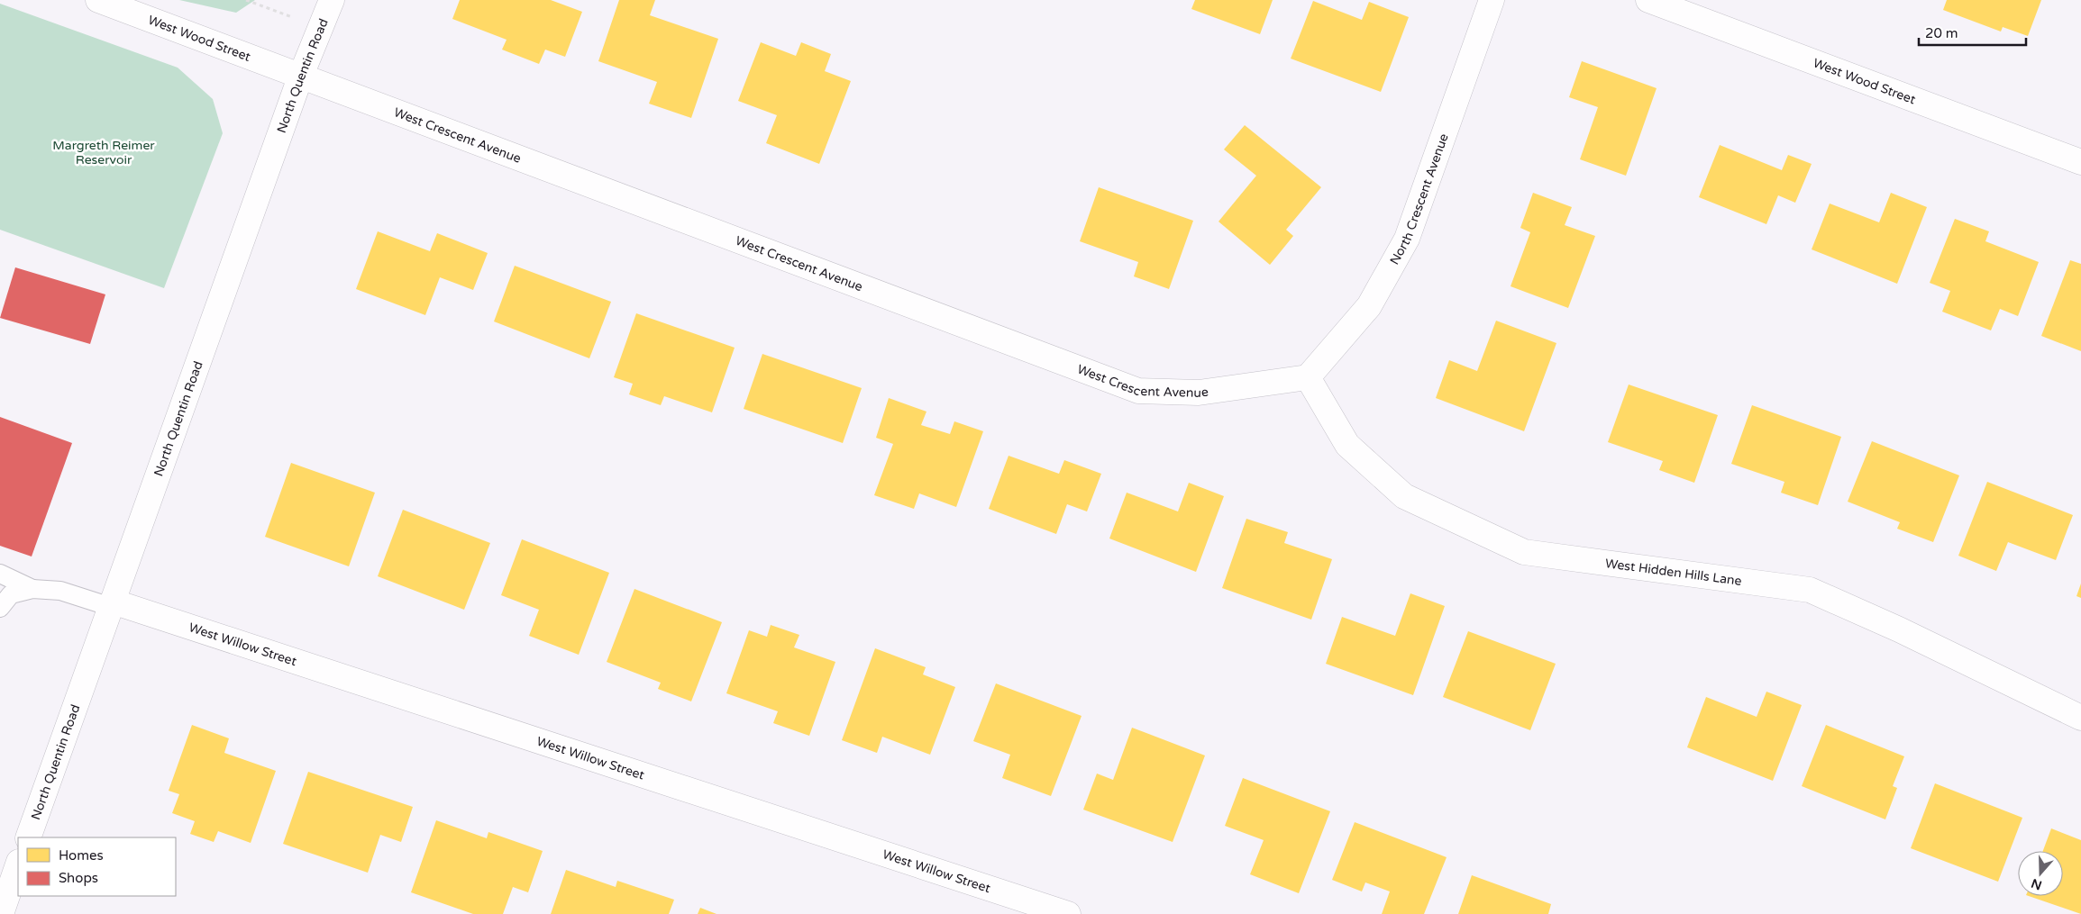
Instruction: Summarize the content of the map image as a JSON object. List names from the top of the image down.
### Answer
{
  "streets": {
    "street": [
      "West Wood Street",
      "North Quentin Road",
      "West Crescent Avenue",
      "North Crescent Avenue",
      "West Hidden Hills Lane",
      "West Willow Street"
    ]
  },
  "crossings": [
    ["West Wood Street", "North Quentin Road"],
    ["West Wood Street", "West Crescent Avenue"],
    ["North Quentin Road", "West Crescent Avenue"],
    ["North Quentin Road", "West Willow Street"],
    ["West Crescent Avenue", "North Crescent Avenue"],
    ["West Crescent Avenue", "West Hidden Hills Lane"],
    ["North Crescent Avenue", "West Hidden Hills Lane"]
  ],
  "parks": ["Margreth Reimer Reservoir"],
  "legend": ["Homes", "Shops"],
  "scale_bar": "20 m",
  "north": "bottom"
}
